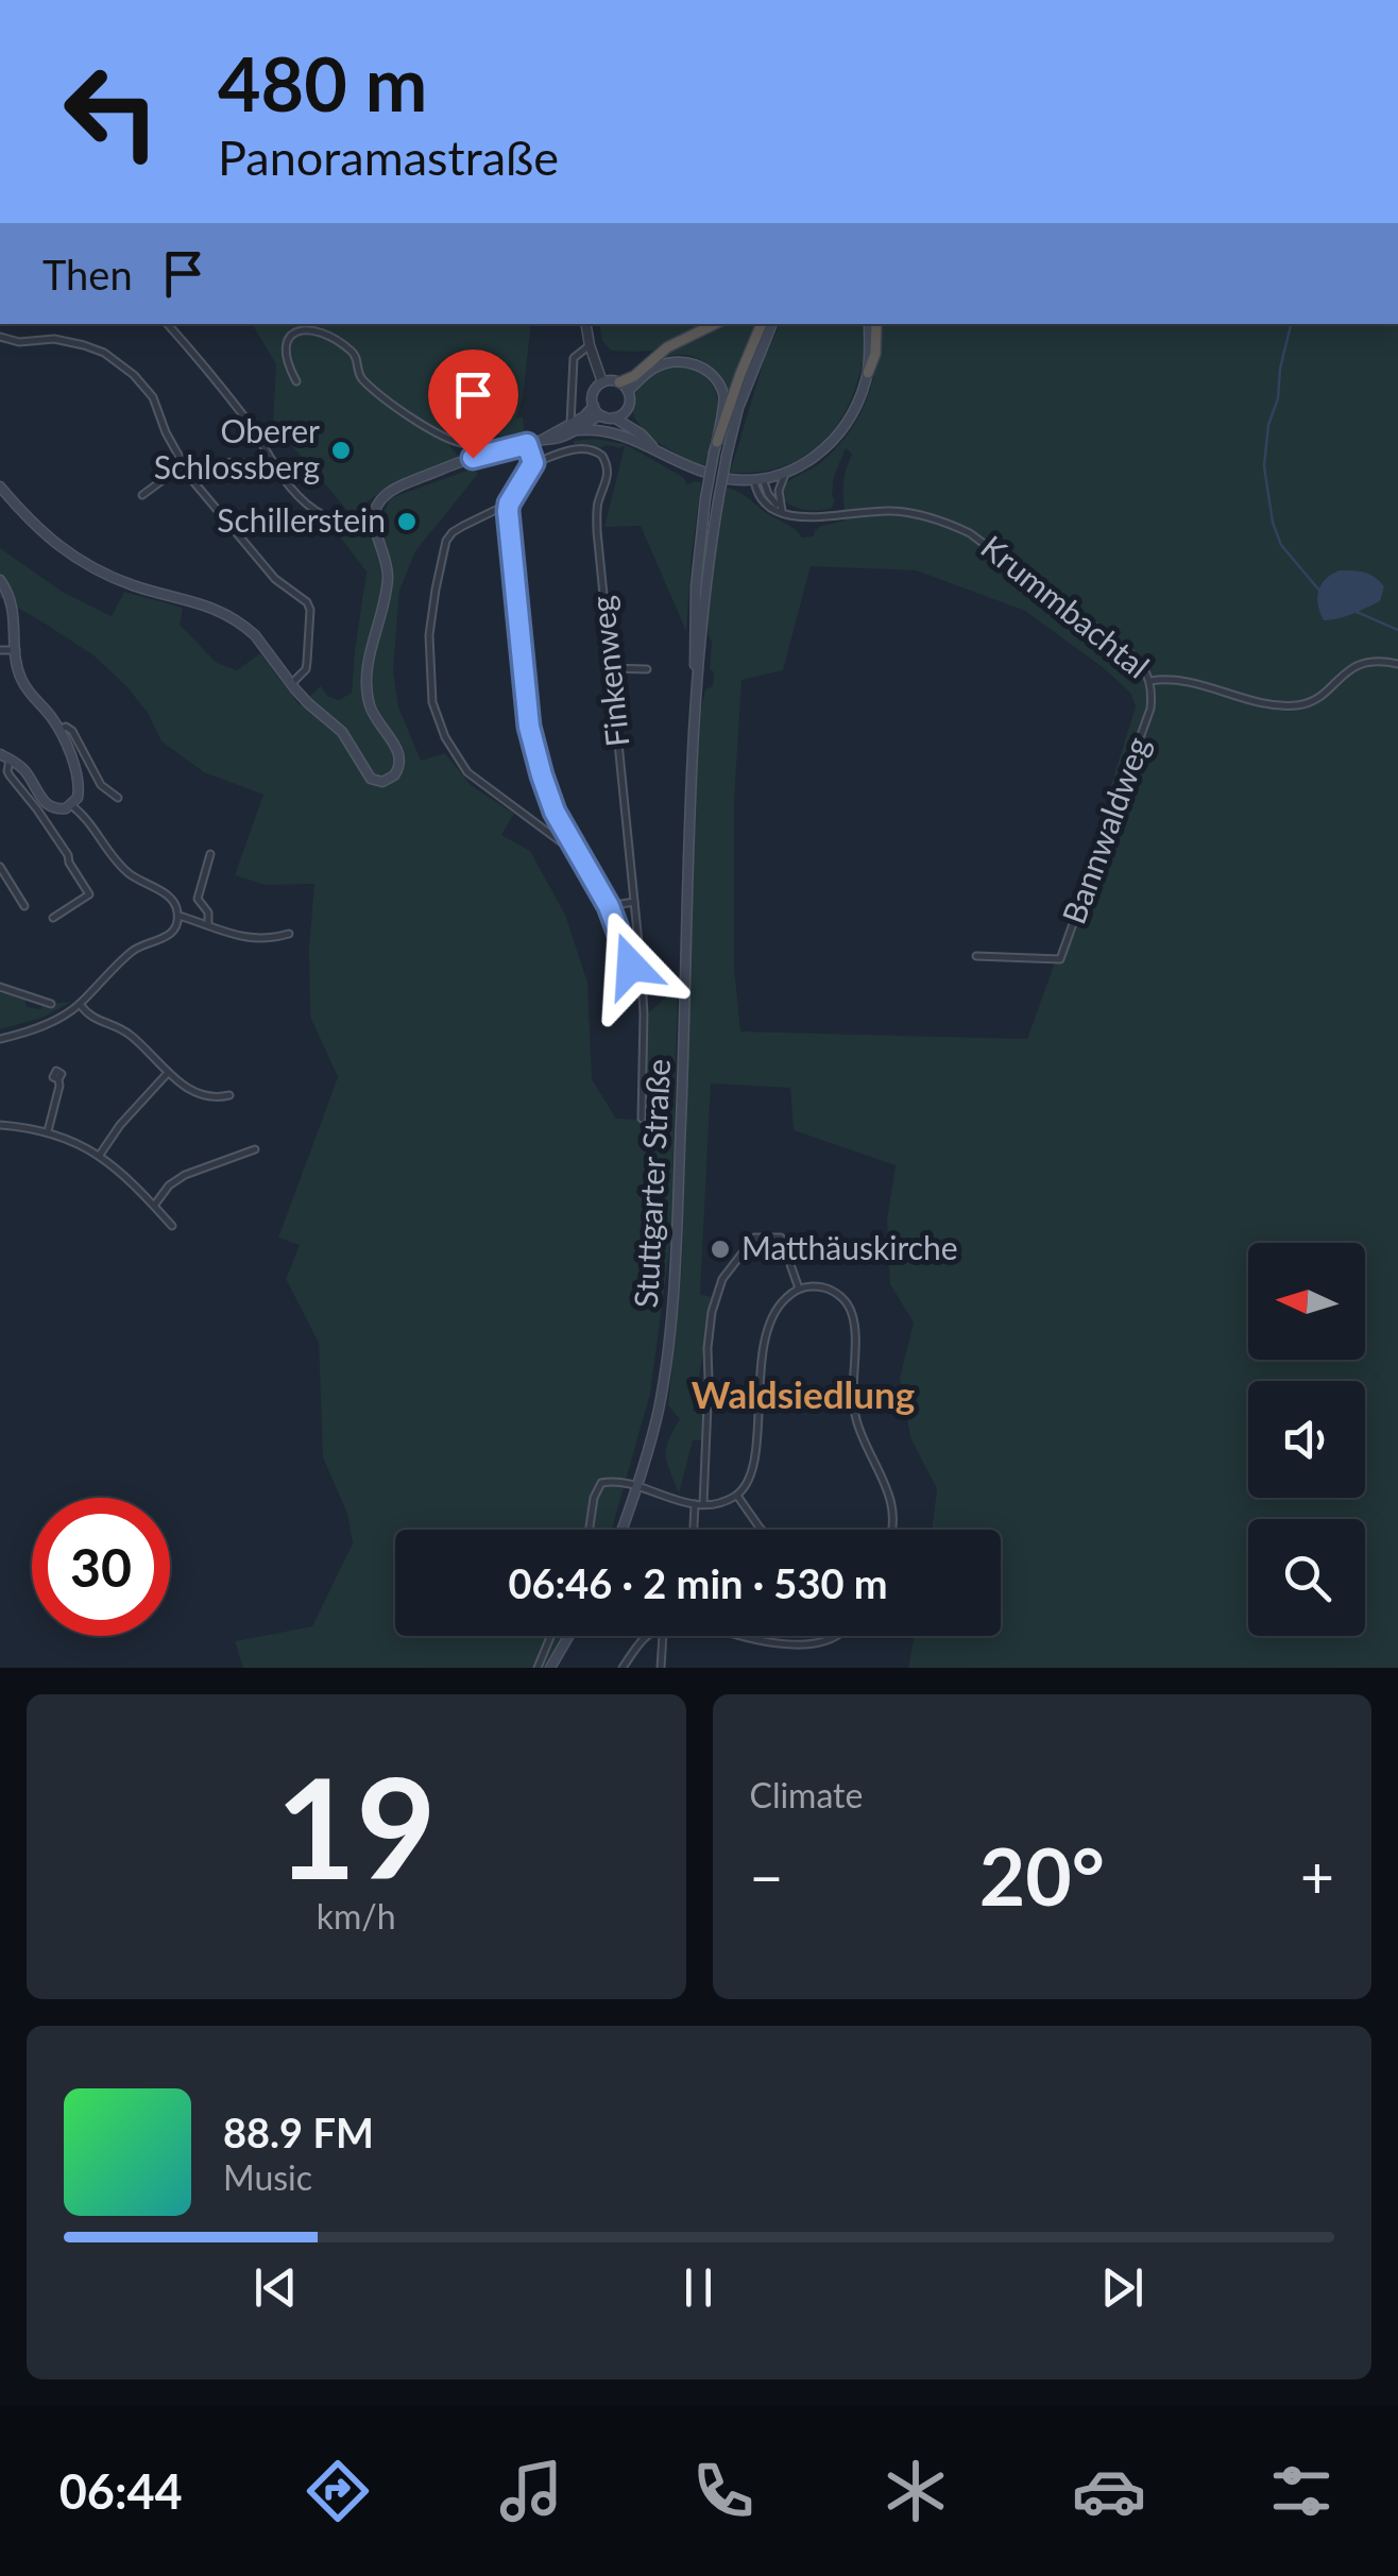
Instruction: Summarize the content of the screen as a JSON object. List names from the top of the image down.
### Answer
{
  "streets": {
    "main road": ["Stuttgarter Straße"],
    "street": ["Krummbachtal", "Finkenweg", "Bannwaldweg"]
  },
  "crossings": [
    ["Krummbachtal", "Bannwaldweg"]
  ],
  "districts": ["Waldsiedlung"],
  "places": ["Oberer Schlossberg", "Schillerstein", "Matthäuskirche"],
  "north": "left",
  "page": {
    "turn": ["480 m", "Panoramastraße"],
    "then": "Then",
    "limit": "30",
    "trip": "06:46 · 2 min · 530 m",
    "tile": [
      ["19", "km/h"],
      "Climate"
    ],
    "heat": ["−", "20°", "+"],
    "song": ["88.9 FM", "Music"],
    "tabs": "06:44"
  }
}
